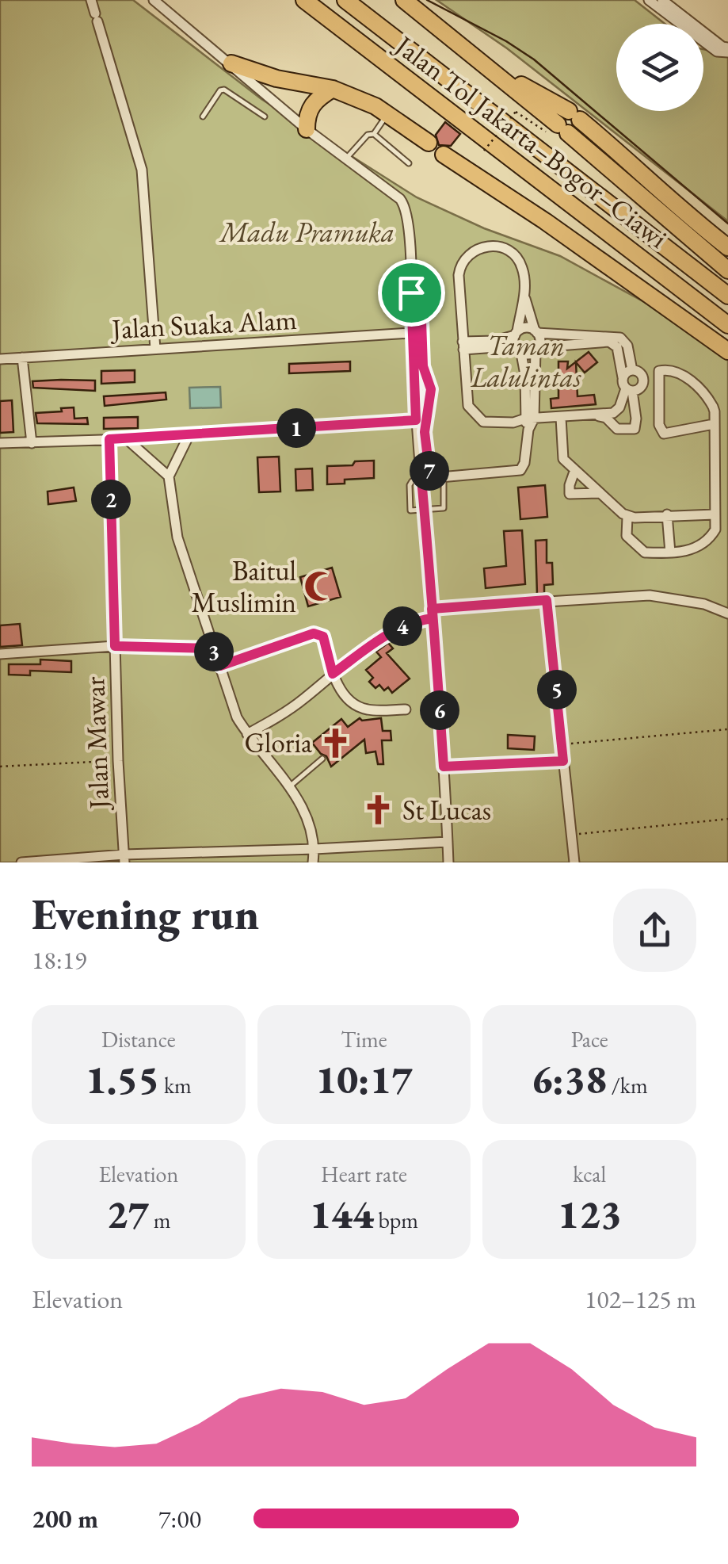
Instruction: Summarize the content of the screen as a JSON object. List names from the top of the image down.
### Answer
{
  "streets": {
    "highway": ["Jalan Tol Jakarta–Bogor–Ciawi"],
    "street": ["Jalan Suaka Alam", "Jalan Mawar"]
  },
  "parks": ["Madu Pramuka", "Taman Lalulintas"],
  "places": {
    "mosque": ["Baitul Muslimin"],
    "church": ["Gloria", "St Lucas"]
  },
  "page": {
    "pins": [
      "1",
      "7",
      "2",
      "4",
      "3",
      "5",
      "6"
    ],
    "heading": ["Evening run", "18:19"],
    "stats": [
      ["Distance", "1.55 km"],
      ["Time", "10:17"],
      ["Pace", "6:38 /km"],
      ["Elevation", "27 m"],
      ["Heart rate", "144 bpm"],
      ["kcal", "123"]
    ],
    "chart": ["Elevation", "102–125 m"],
    "list": [
      {
        "name": "200 m",
        "note": "7:00"
      }
    ]
  }
}
